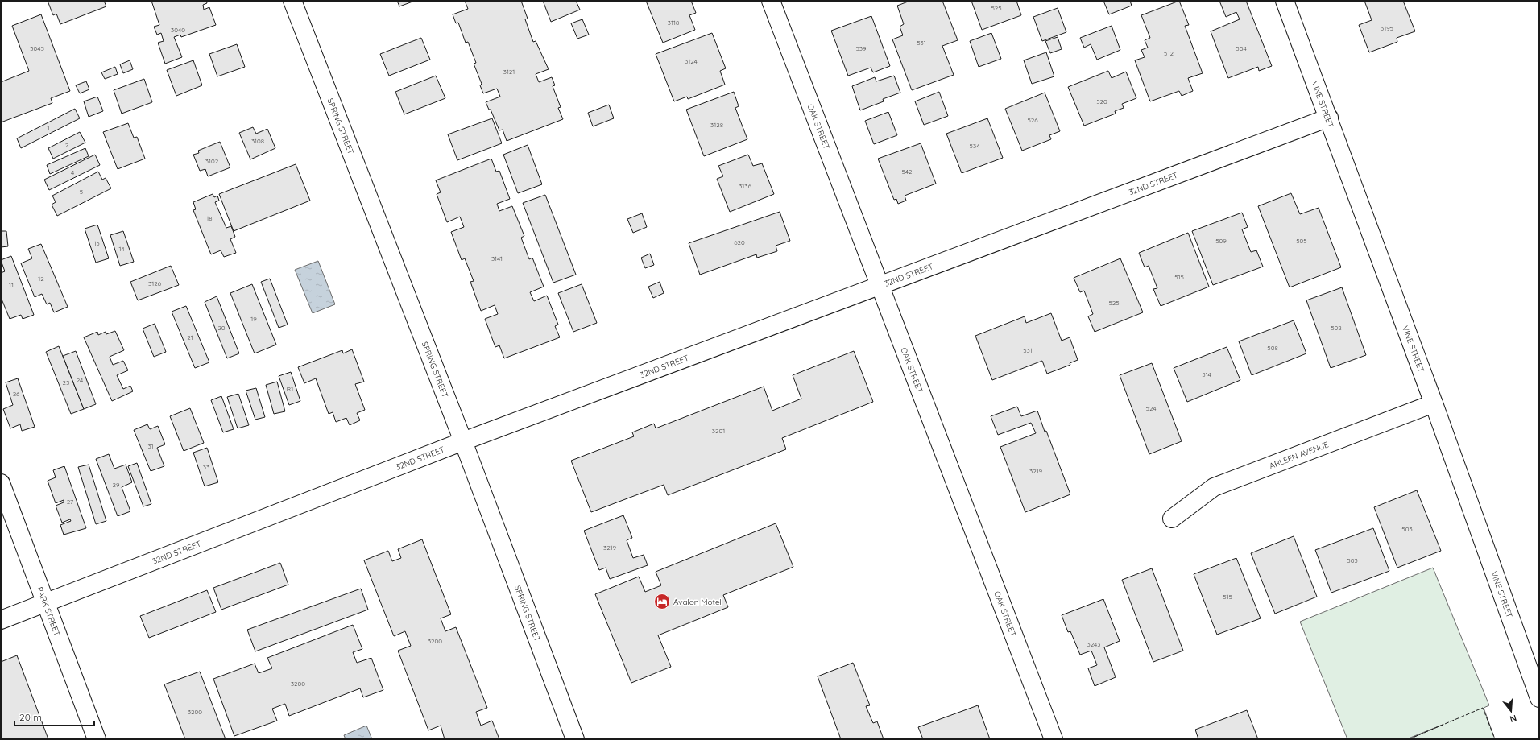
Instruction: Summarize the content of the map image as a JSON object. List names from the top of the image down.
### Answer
{
  "streets": {
    "street": [
      "VINE STREET",
      "SPRING STREET",
      "OAK STREET",
      "32ND STREET",
      "ARLEEN AVENUE",
      "PARK STREET"
    ]
  },
  "crossings": [
    ["VINE STREET", "32ND STREET"],
    ["VINE STREET", "ARLEEN AVENUE"],
    ["SPRING STREET", "32ND STREET"],
    ["OAK STREET", "32ND STREET"],
    ["32ND STREET", "PARK STREET"]
  ],
  "places": {
    "hotel": ["Avalon Motel"]
  },
  "house_numbers": [
    "525",
    "3118",
    "3195",
    "3040",
    "531",
    "3045",
    "539",
    "504",
    "512",
    "3124",
    "3121",
    "520",
    "526",
    "3128",
    "1",
    "3108",
    "2",
    "534",
    "3102",
    "542",
    "4",
    "3136",
    "5",
    "18",
    "509",
    "505",
    "620",
    "13",
    "14",
    "3141",
    "515",
    "12",
    "3126",
    "11",
    "525",
    "19",
    "20",
    "502",
    "21",
    "508",
    "531",
    "514",
    "24",
    "25",
    "R1",
    "26",
    "524",
    "3201",
    "31",
    "33",
    "3219",
    "29",
    "27",
    "503",
    "3219",
    "503",
    "515",
    "3200",
    "3243",
    "3200",
    "3200"
  ],
  "scale_bar": "20 m",
  "north": "bottom"
}
